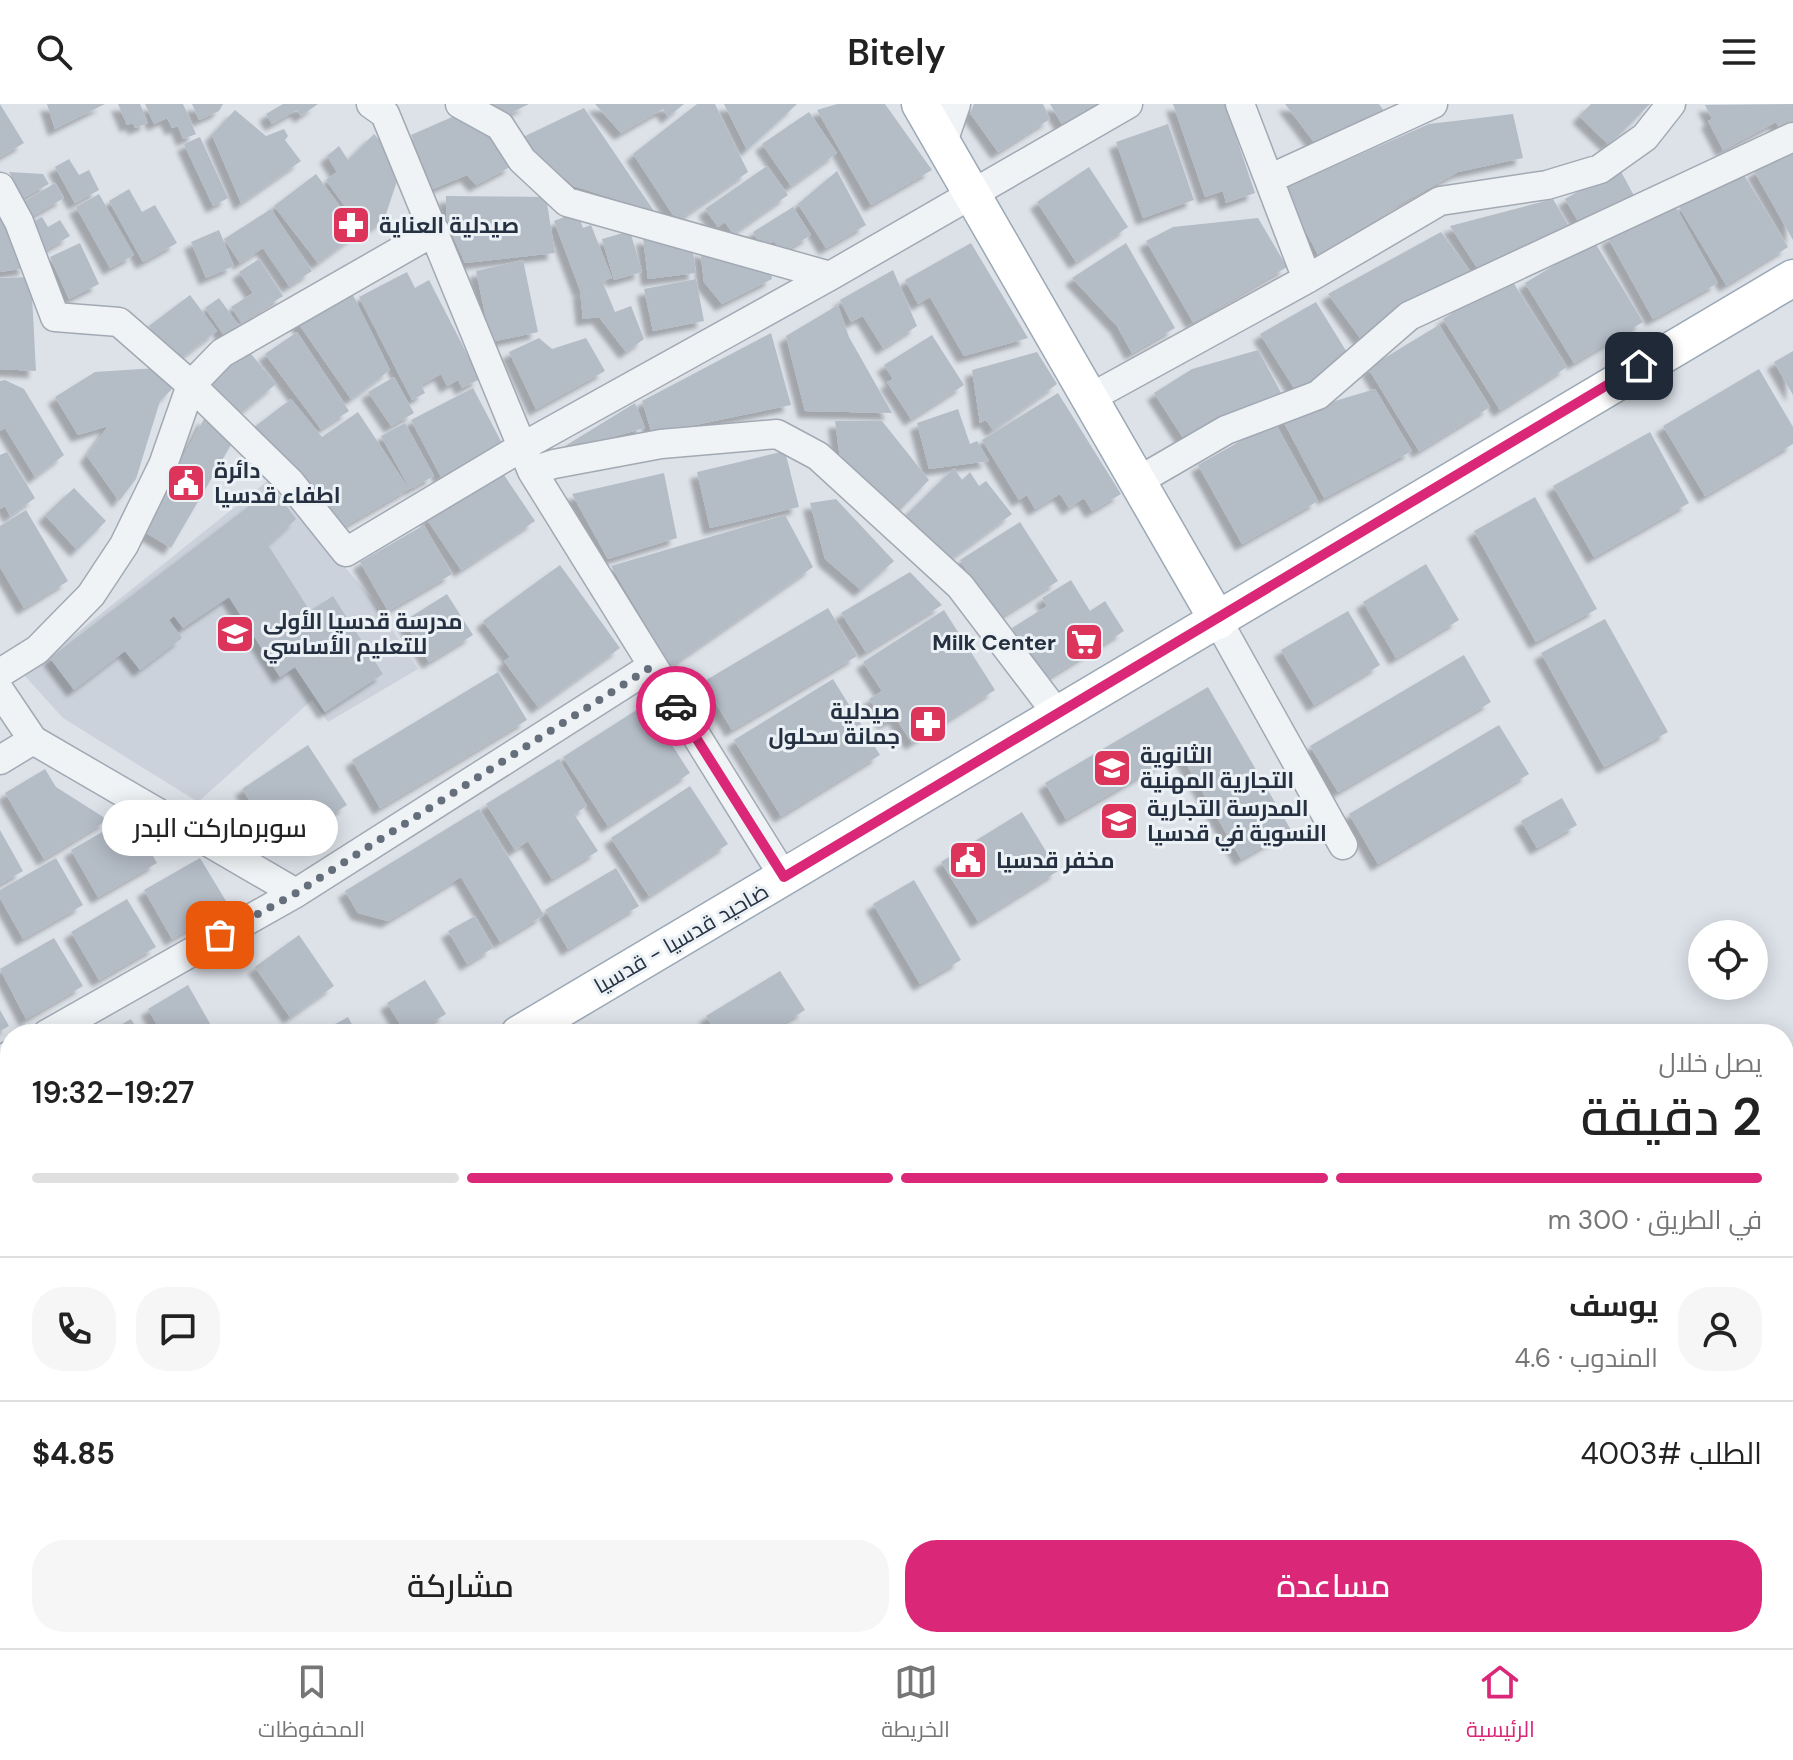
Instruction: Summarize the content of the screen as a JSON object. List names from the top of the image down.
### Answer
{
  "streets": {
    "main road": ["ضاحيد قدسيا - قدسيا"]
  },
  "places": {
    "pharmacy": ["صيدلية العناية", "صيدلية جمانة سحلول"],
    "public building": ["دائرة اطفاء قدسيا", "مخفر قدسيا"],
    "school or university": ["مدرسة قدسيا الأولى للتعليم الأساسي", "الثانوية التجارية المهنية", "المدرسة التجارية النسوية في قدسيا"],
    "supermarket": ["Milk Center"],
    "other": ["سوبرماركت البدر"]
  },
  "page": {
    "header": "Bitely",
    "bubble": "سوبرماركت البدر",
    "heading": ["2 دقيقة", "يصل خلال", "19:27–19:32"],
    "panel": [
      "يوسف",
      "المندوب · 4.6",
      "الطلب #4003",
      "$4.85"
    ],
    "bar": "في الطريق · 300 m",
    "buttons": ["مساعدة", "مشاركة"],
    "tabs": ["الرئيسية", "الخريطة", "المحفوظات"]
  }
}
